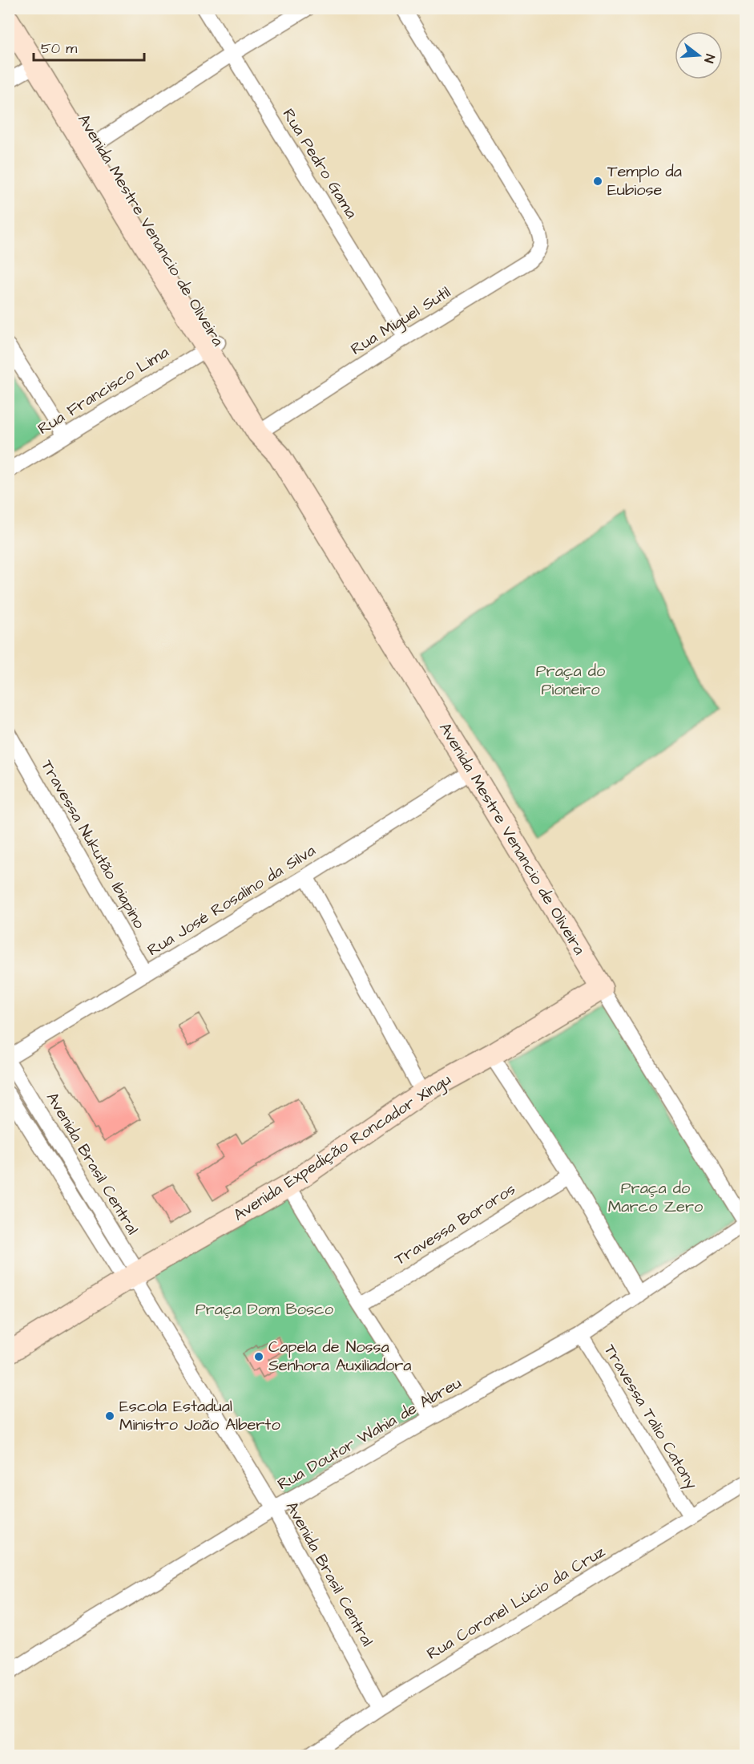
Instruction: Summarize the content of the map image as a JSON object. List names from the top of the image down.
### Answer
{
  "streets": {
    "street": [
      "Rua Pedro Gama",
      "Avenida Mestre Venancio de Oliveira",
      "Rua Miguel Sutil",
      "Rua Francisco Lima",
      "Travessa Nukutão Ibiapino",
      "Rua José Rosalino da Silva",
      "Avenida Expedição Roncador Xingu",
      "Avenida Brasil Central",
      "Travessa Bororos",
      "Travessa Talio Catony",
      "Rua Doutor Wahia de Abreu",
      "Rua Coronel Lúcio da Cruz"
    ]
  },
  "crossings": [
    ["Rua Pedro Gama", "Rua Miguel Sutil"],
    ["Avenida Mestre Venancio de Oliveira", "Rua Miguel Sutil"],
    ["Avenida Mestre Venancio de Oliveira", "Rua Francisco Lima"],
    ["Avenida Mestre Venancio de Oliveira", "Rua José Rosalino da Silva"],
    ["Avenida Mestre Venancio de Oliveira", "Avenida Expedição Roncador Xingu"],
    ["Avenida Mestre Venancio de Oliveira", "Rua Doutor Wahia de Abreu"],
    ["Travessa Nukutão Ibiapino", "Rua José Rosalino da Silva"],
    ["Rua José Rosalino da Silva", "Avenida Brasil Central"],
    ["Avenida Expedição Roncador Xingu", "Avenida Brasil Central"],
    ["Avenida Brasil Central", "Rua Doutor Wahia de Abreu"],
    ["Avenida Brasil Central", "Rua Coronel Lúcio da Cruz"],
    ["Travessa Talio Catony", "Rua Doutor Wahia de Abreu"],
    ["Travessa Talio Catony", "Rua Coronel Lúcio da Cruz"]
  ],
  "parks": ["Praça do Pioneiro", "Praça do Marco Zero", "Praça Dom Bosco"],
  "places": ["Templo da Eubiose", "Capela de Nossa Senhora Auxiliadora", "Escola Estadual Ministro João Alberto"],
  "scale_bar": "50 m",
  "north": "right"
}
